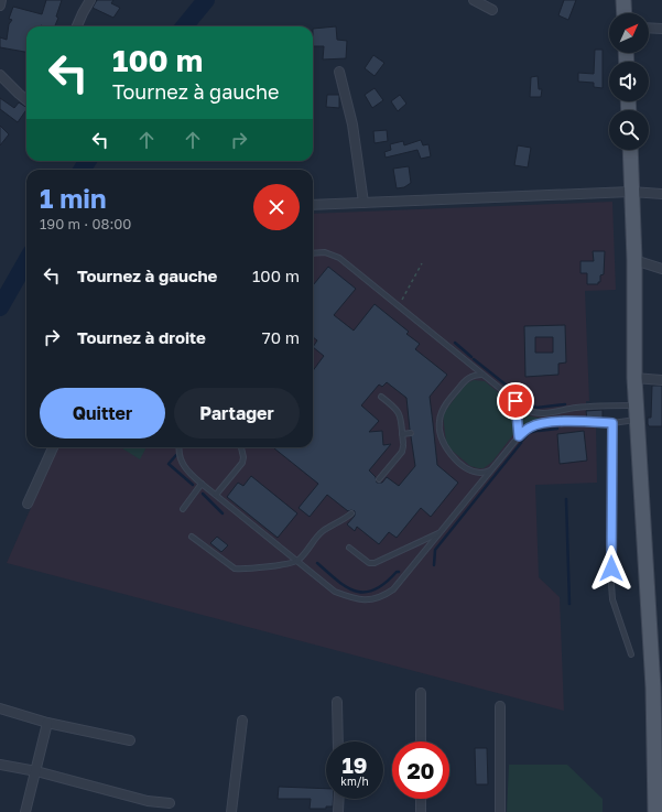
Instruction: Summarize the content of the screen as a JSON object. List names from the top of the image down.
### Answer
{
  "north": "top right",
  "page": {
    "turn": ["100 m", "Tournez à gauche"],
    "heading": ["1 min", "190 m · 08:00"],
    "list": [
      {
        "name": "Tournez à gauche",
        "value": "100 m"
      },
      {
        "name": "Tournez à droite",
        "value": "70 m"
      }
    ],
    "buttons": ["Quitter", "Partager"],
    "speed": "19 km/h",
    "limit": "20"
  }
}
